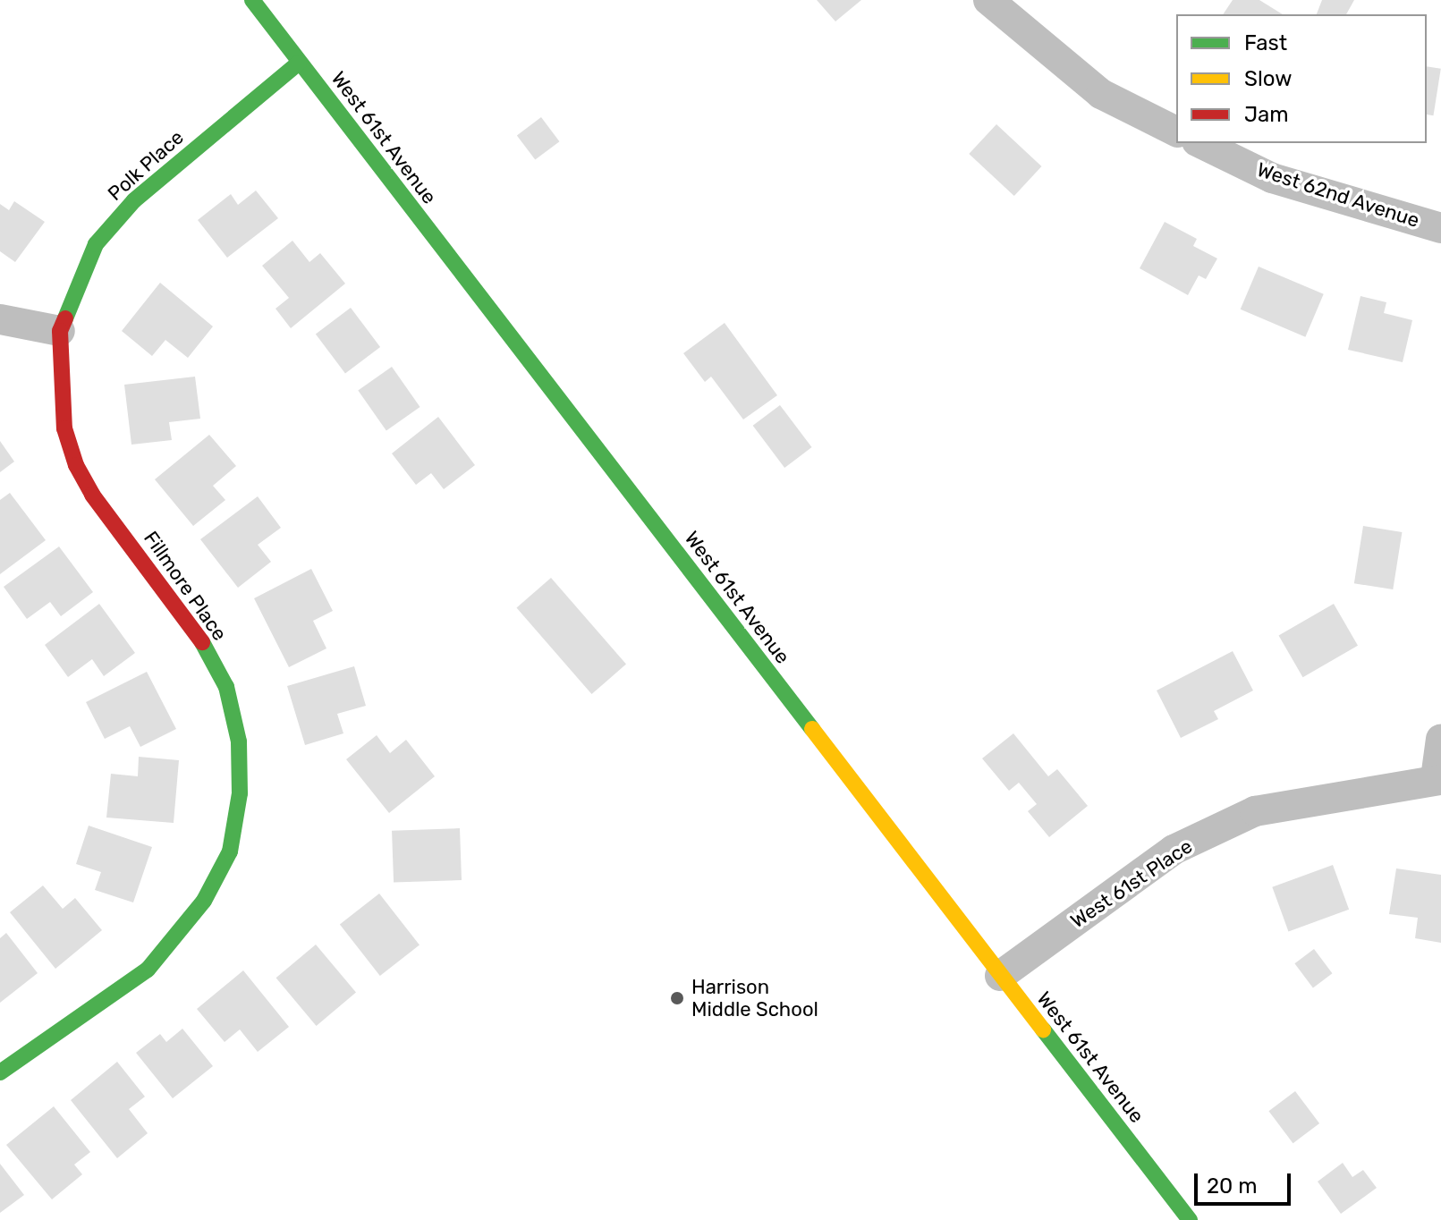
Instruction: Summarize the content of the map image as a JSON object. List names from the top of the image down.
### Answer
{
  "streets": {
    "main road": ["West 61st Avenue", "Polk Place", "Fillmore Place"],
    "street": ["West 62nd Avenue", "West 61st Place"]
  },
  "crossings": [
    ["West 61st Avenue", "Polk Place"],
    ["West 61st Avenue", "West 61st Place"],
    ["Polk Place", "Fillmore Place"]
  ],
  "places": ["Harrison Middle School"],
  "legend": ["Fast", "Slow", "Jam"],
  "scale_bar": "20 m"
}
